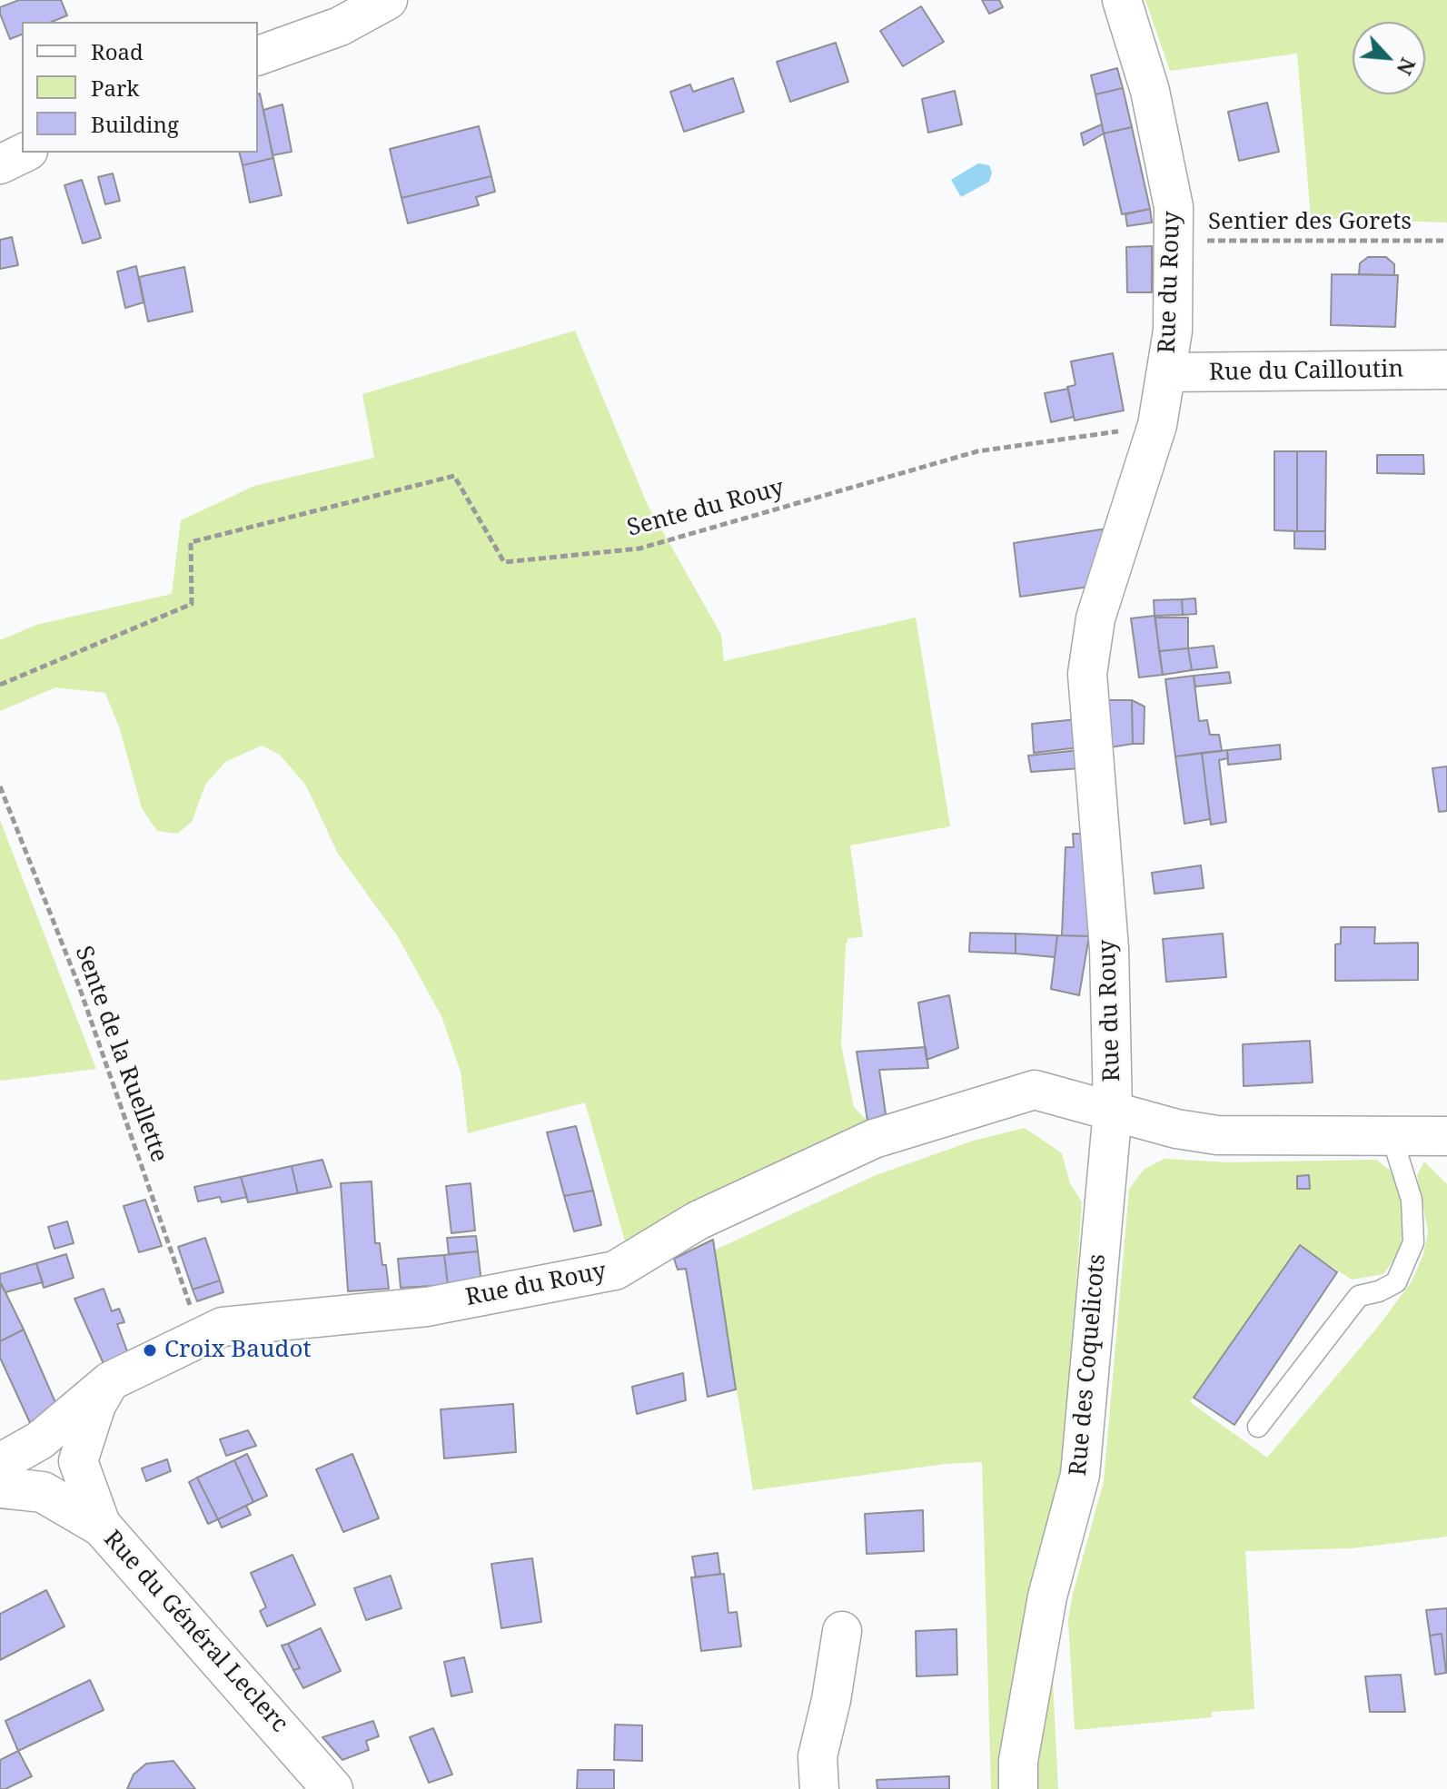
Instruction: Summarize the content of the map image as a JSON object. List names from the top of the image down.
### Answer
{
  "streets": {
    "street": [
      "Rue du Rouy",
      "Rue du Cailloutin",
      "Rue des Coquelicots",
      "Rue du Général Leclerc"
    ],
    "path": ["Sentier des Gorets", "Sente du Rouy", "Sente de la Ruellette"]
  },
  "crossings": [
    ["Sentier des Gorets", "Rue du Rouy"],
    ["Rue du Rouy", "Rue du Cailloutin"],
    ["Rue du Rouy", "Sente du Rouy"],
    ["Rue du Rouy", "Sente de la Ruellette"],
    ["Rue du Rouy", "Rue des Coquelicots"]
  ],
  "places": ["Croix Baudot"],
  "legend": ["Road", "Park", "Building"],
  "north": "bottom right"
}
